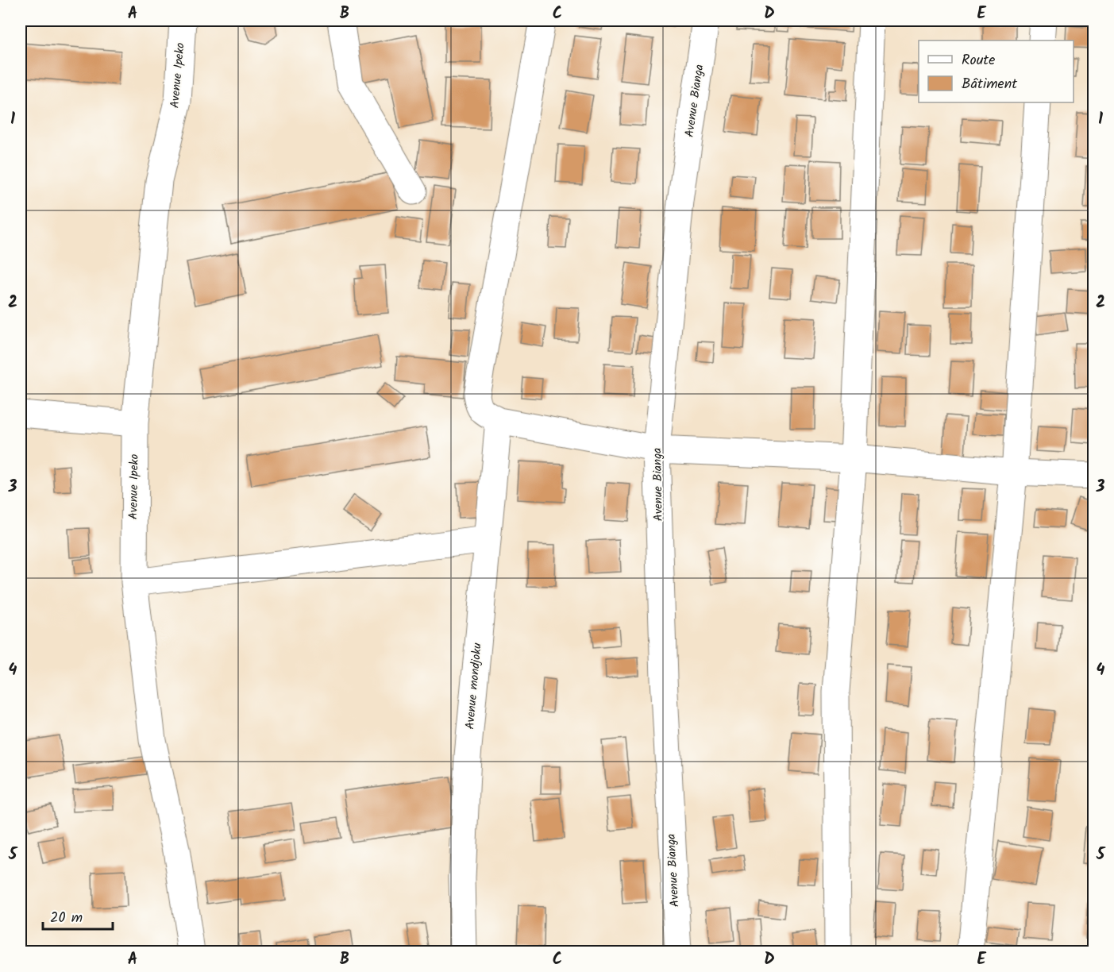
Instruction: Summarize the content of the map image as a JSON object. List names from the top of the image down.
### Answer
{
  "streets": {
    "street": ["Avenue Ipeko", "Avenue Bianga", "Avenue mondjoku"]
  },
  "legend": ["Route", "Bâtiment"],
  "scale_bar": "20 m",
  "grid": {
    "columns": [
      "A",
      "B",
      "C",
      "D",
      "E"
    ],
    "rows": [
      "1",
      "2",
      "3",
      "4",
      "5"
    ]
  }
}
